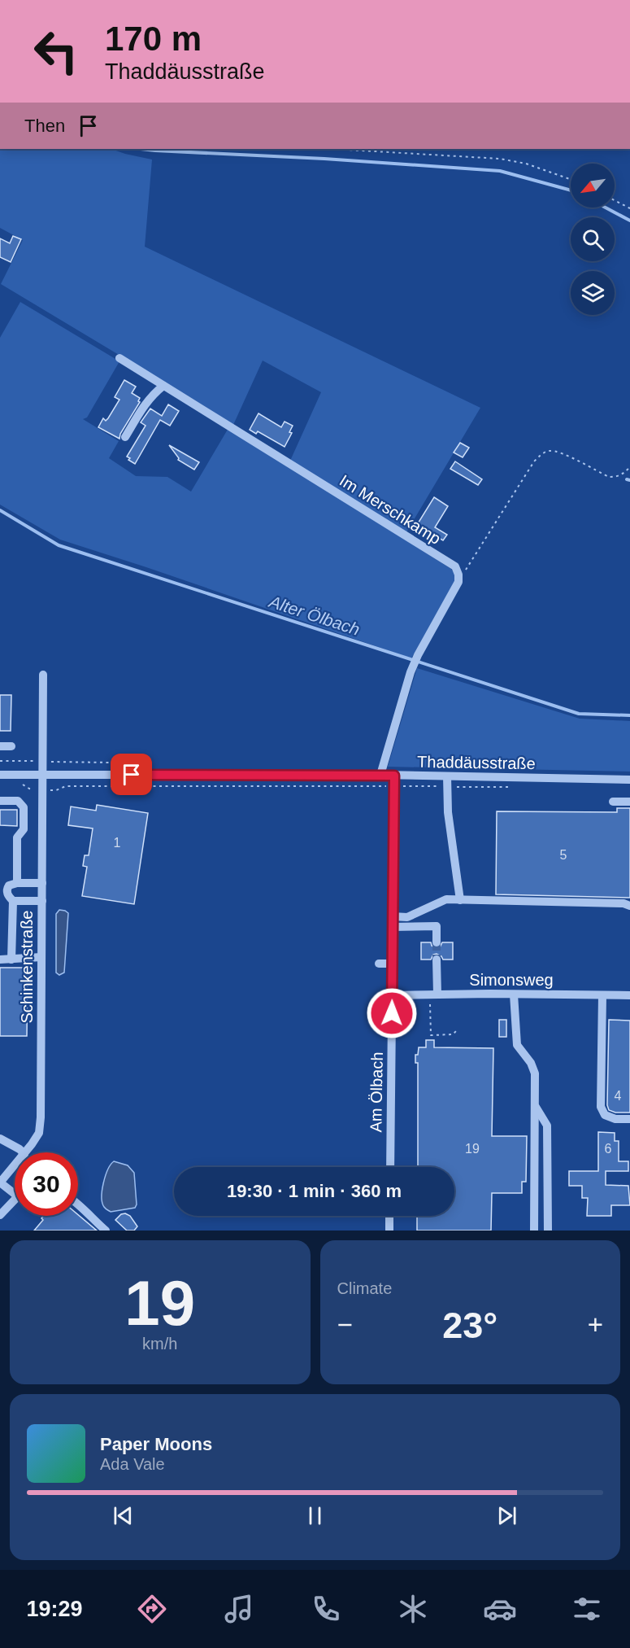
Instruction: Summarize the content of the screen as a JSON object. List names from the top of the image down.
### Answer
{
  "streets": {
    "street": [
      "Im Merschkamp",
      "Thaddäusstraße",
      "Schinkenstraße",
      "Simonsweg",
      "Am Ölbach"
    ]
  },
  "crossings": [
    ["Thaddäusstraße", "Schinkenstraße"],
    ["Thaddäusstraße", "Am Ölbach"],
    ["Simonsweg", "Am Ölbach"]
  ],
  "water": ["Alter Ölbach"],
  "house_numbers": [
    "1",
    "5",
    "4",
    "19",
    "6"
  ],
  "north": "bottom left",
  "page": {
    "turn": ["170 m", "Thaddäusstraße"],
    "then": "Then",
    "limit": "30",
    "trip": "19:30 · 1 min · 360 m",
    "tile": [
      ["19", "km/h"],
      "Climate"
    ],
    "heat": ["−", "23°", "+"],
    "song": ["Paper Moons", "Ada Vale"],
    "tabs": "19:29"
  }
}
